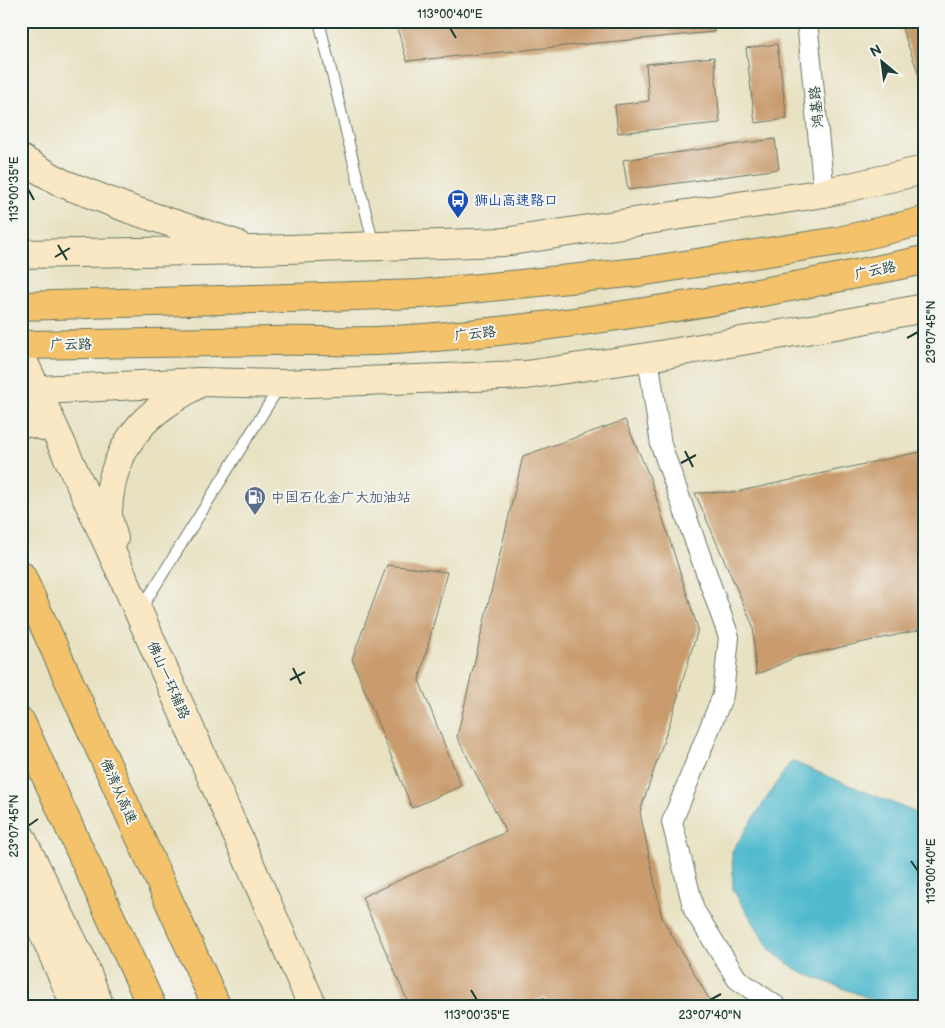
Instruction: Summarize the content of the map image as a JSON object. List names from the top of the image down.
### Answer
{
  "streets": {
    "main road": ["广云路", "佛山一环辅路", "佛清从高速"],
    "street": ["鸿基路"]
  },
  "places": {
    "bus stop": ["狮山高速路口"],
    "fuel station": ["中国石化金广大加油站"]
  },
  "north": "top left",
  "coordinates": [
    "113°00'40\"E",
    "113°00'35\"E",
    "23°07'45\"N",
    "23°07'40\"N"
  ]
}
